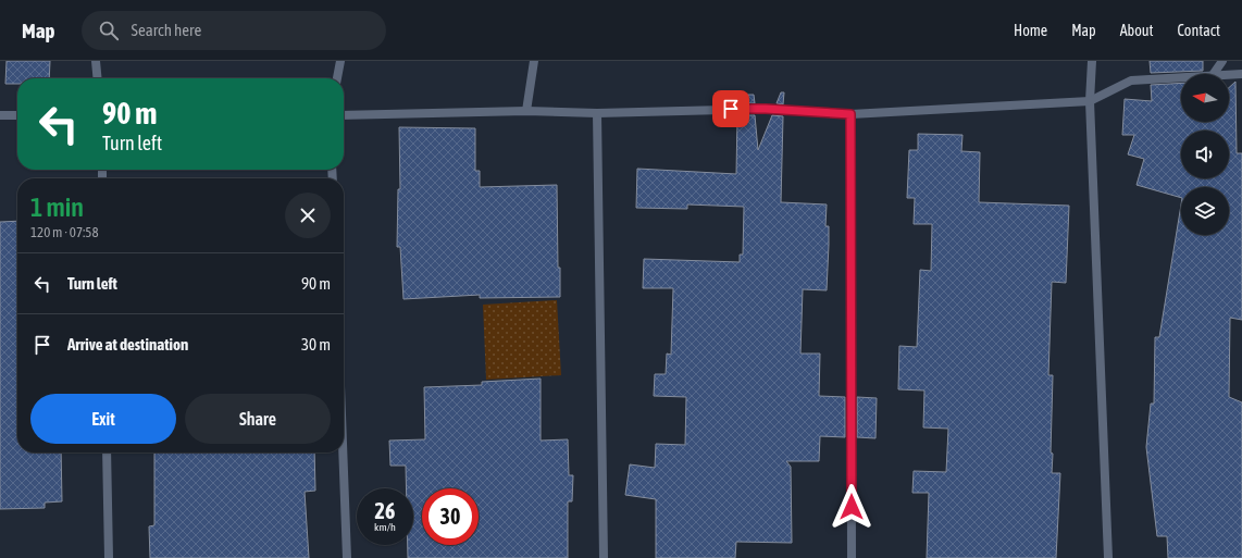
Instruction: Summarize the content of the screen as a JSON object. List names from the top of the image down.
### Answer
{
  "north": "left",
  "page": {
    "header": "Map",
    "search": "Search here",
    "nav": [
      "Home",
      "Map",
      "About",
      "Contact"
    ],
    "turn": ["90 m", "Turn left"],
    "heading": ["1 min", "120 m · 07:58"],
    "list": [
      {
        "name": "Turn left",
        "value": "90 m"
      },
      {
        "name": "Arrive at destination",
        "value": "30 m"
      }
    ],
    "buttons": ["Exit", "Share"],
    "speed": "26 km/h",
    "limit": "30"
  }
}
